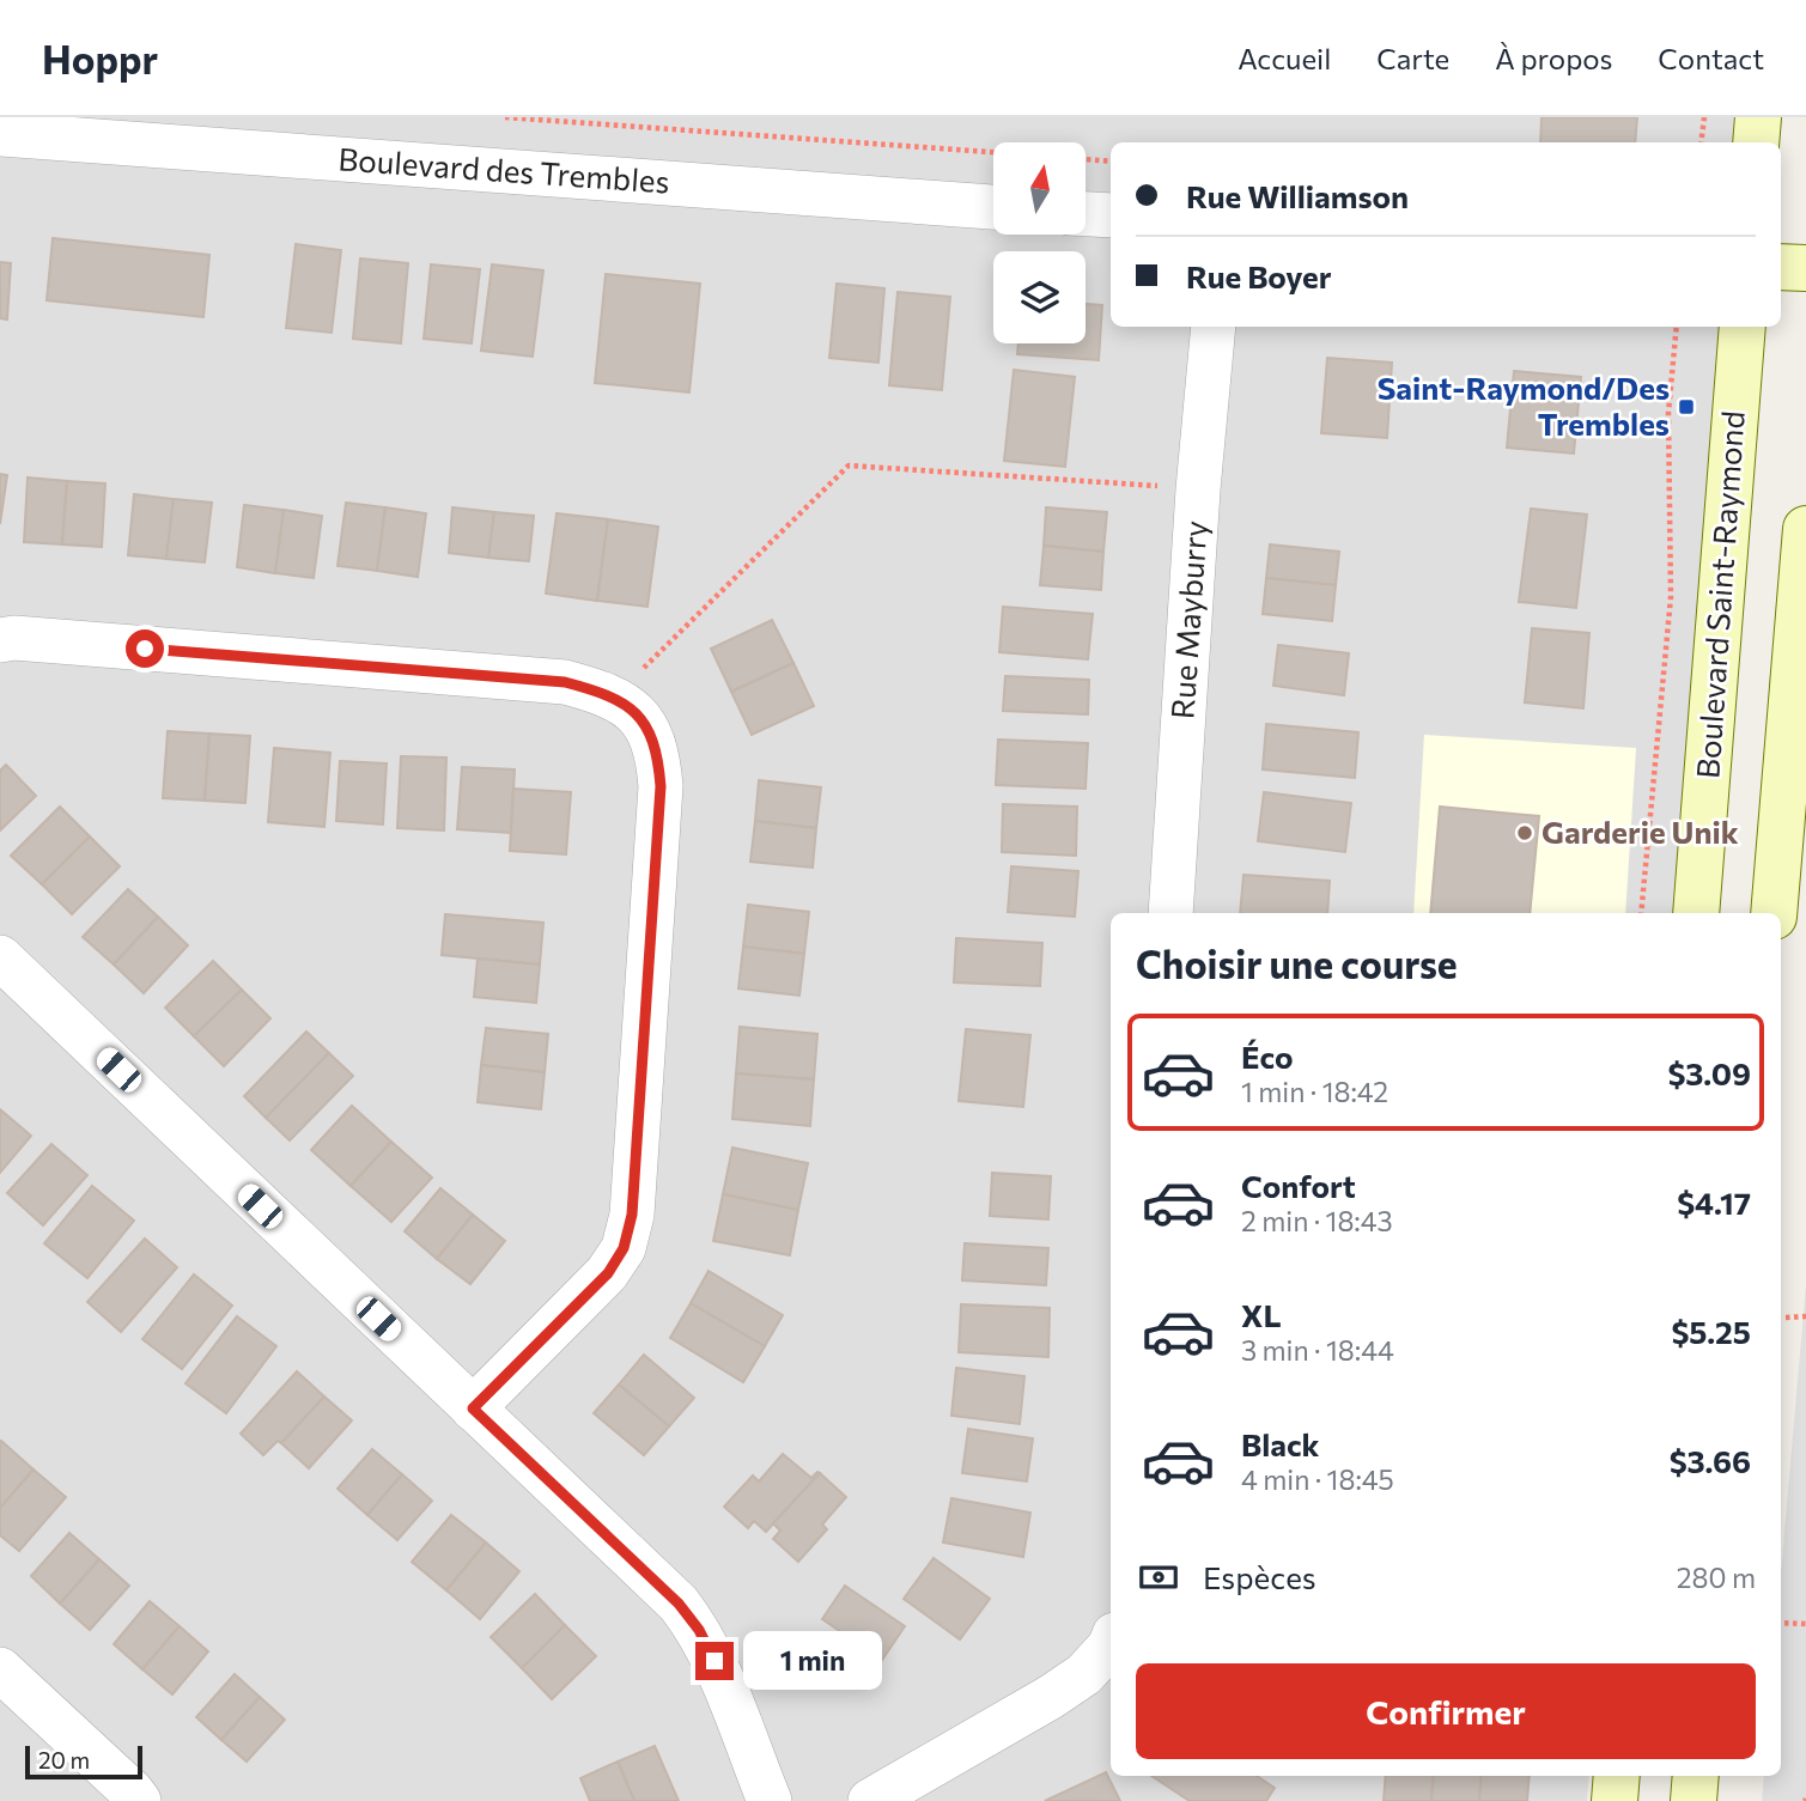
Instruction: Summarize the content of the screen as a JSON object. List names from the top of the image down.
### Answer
{
  "streets": {
    "main road": ["Boulevard Saint-Raymond"],
    "street": ["Boulevard des Trembles", "Rue Mayburry"]
  },
  "places": {
    "transit": ["Saint-Raymond/Des Trembles"],
    "other": ["Garderie Unik"]
  },
  "scale_bar": "20 m",
  "north": "top",
  "page": {
    "header": "Hoppr",
    "nav": [
      "Accueil",
      "Carte",
      "À propos",
      "Contact"
    ],
    "banner": ["Rue Williamson", "Rue Boyer"],
    "heading": "Choisir une course",
    "list": [
      {
        "name": "Éco",
        "note": "1 min · 18:42",
        "value": "$3.09"
      },
      {
        "name": "Confort",
        "note": "2 min · 18:43",
        "value": "$4.17"
      },
      {
        "name": "XL",
        "note": "3 min · 18:44",
        "value": "$5.25"
      },
      {
        "name": "Black",
        "note": "4 min · 18:45",
        "value": "$3.66"
      }
    ],
    "pay": ["Espèces", "280 m"],
    "bubble": "1 min",
    "buttons": "Confirmer",
    "scale": "20 m"
  }
}
